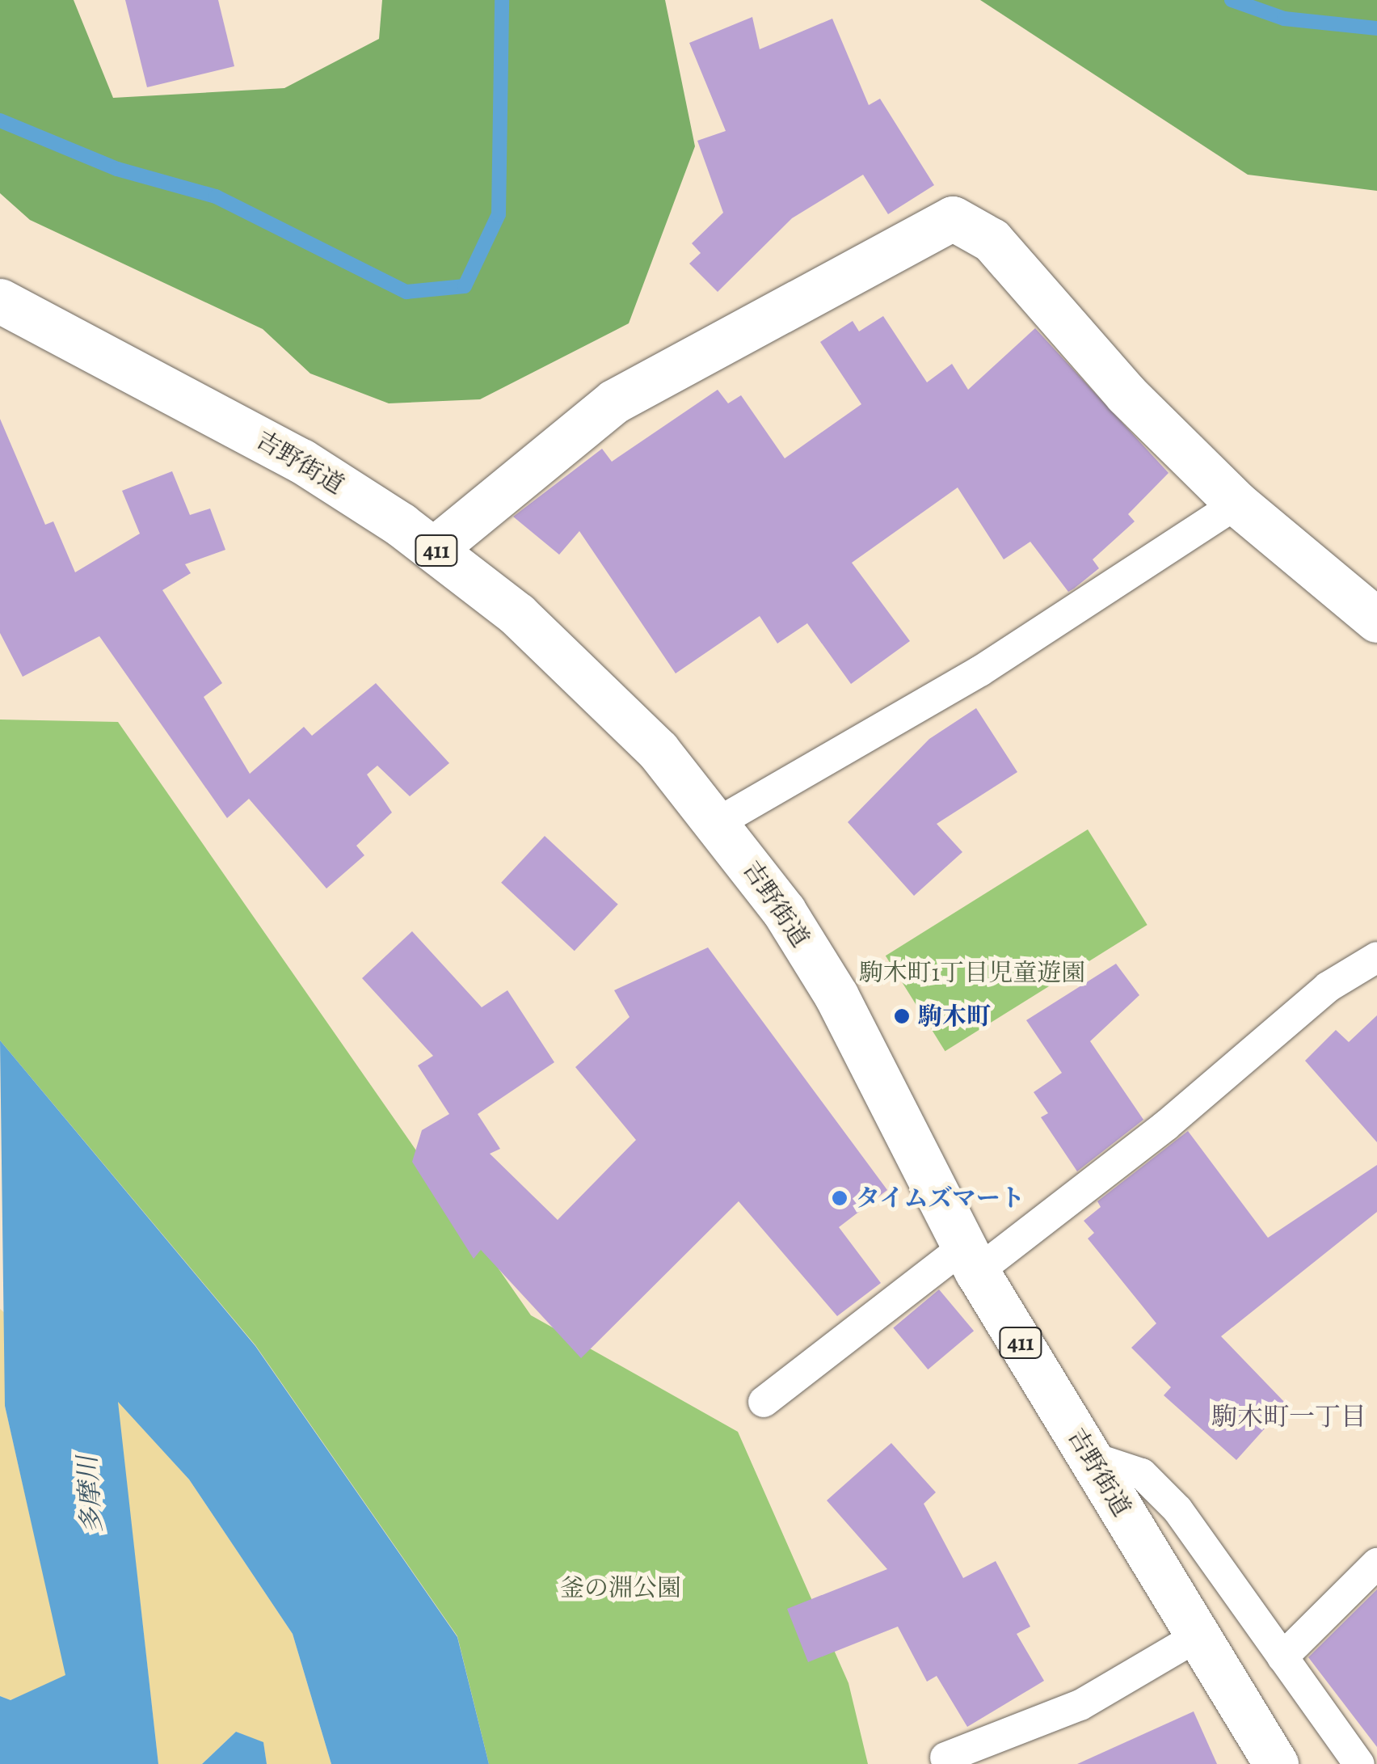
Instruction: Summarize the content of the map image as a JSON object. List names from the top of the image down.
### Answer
{
  "streets": {
    "main road": ["吉野街道", "411"]
  },
  "districts": ["駒木町一丁目"],
  "water": ["多摩川"],
  "parks": ["駒木町1丁目児童遊園", "釜の淵公園"],
  "places": ["駒木町", "タイムズマート"]
}
